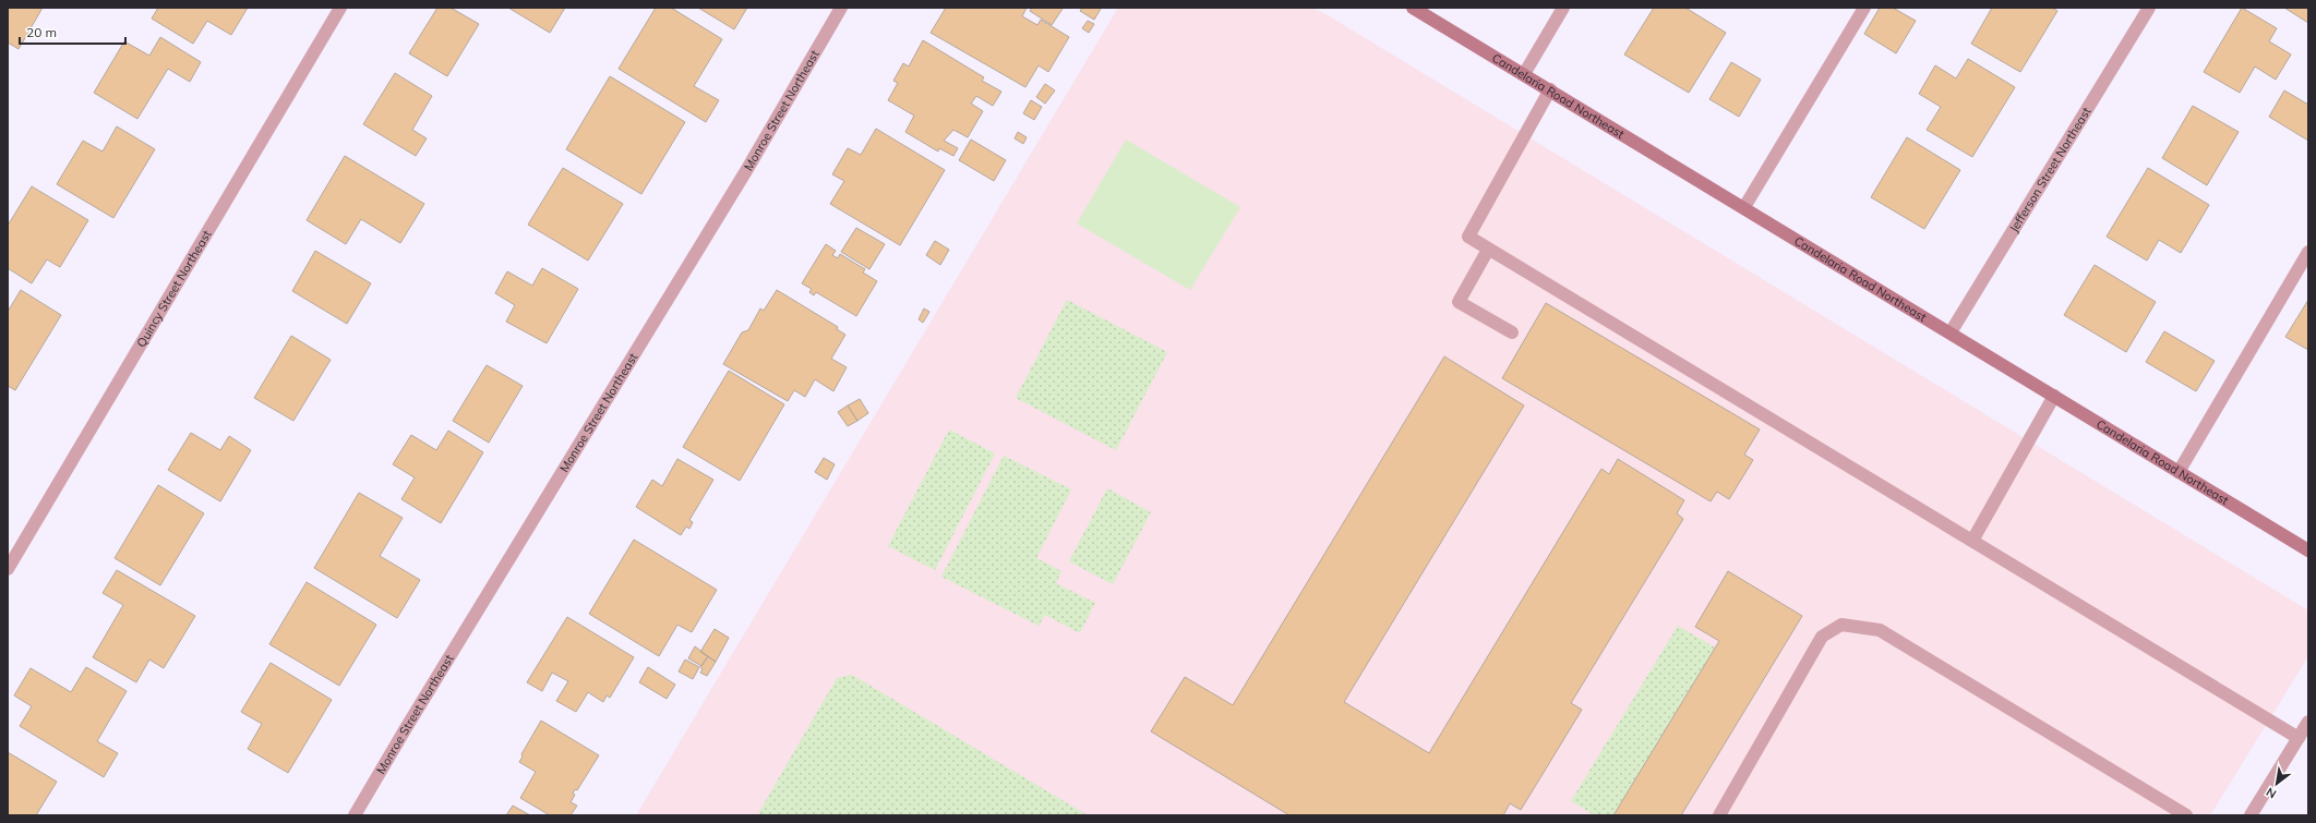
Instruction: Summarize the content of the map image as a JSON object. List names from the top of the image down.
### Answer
{
  "streets": {
    "main road": ["Candelaria Road Northeast"],
    "street": ["Monroe Street Northeast", "Jefferson Street Northeast", "Quincy Street Northeast"]
  },
  "crossings": [
    ["Candelaria Road Northeast", "Jefferson Street Northeast"]
  ],
  "scale_bar": "20 m",
  "north": "bottom left"
}
